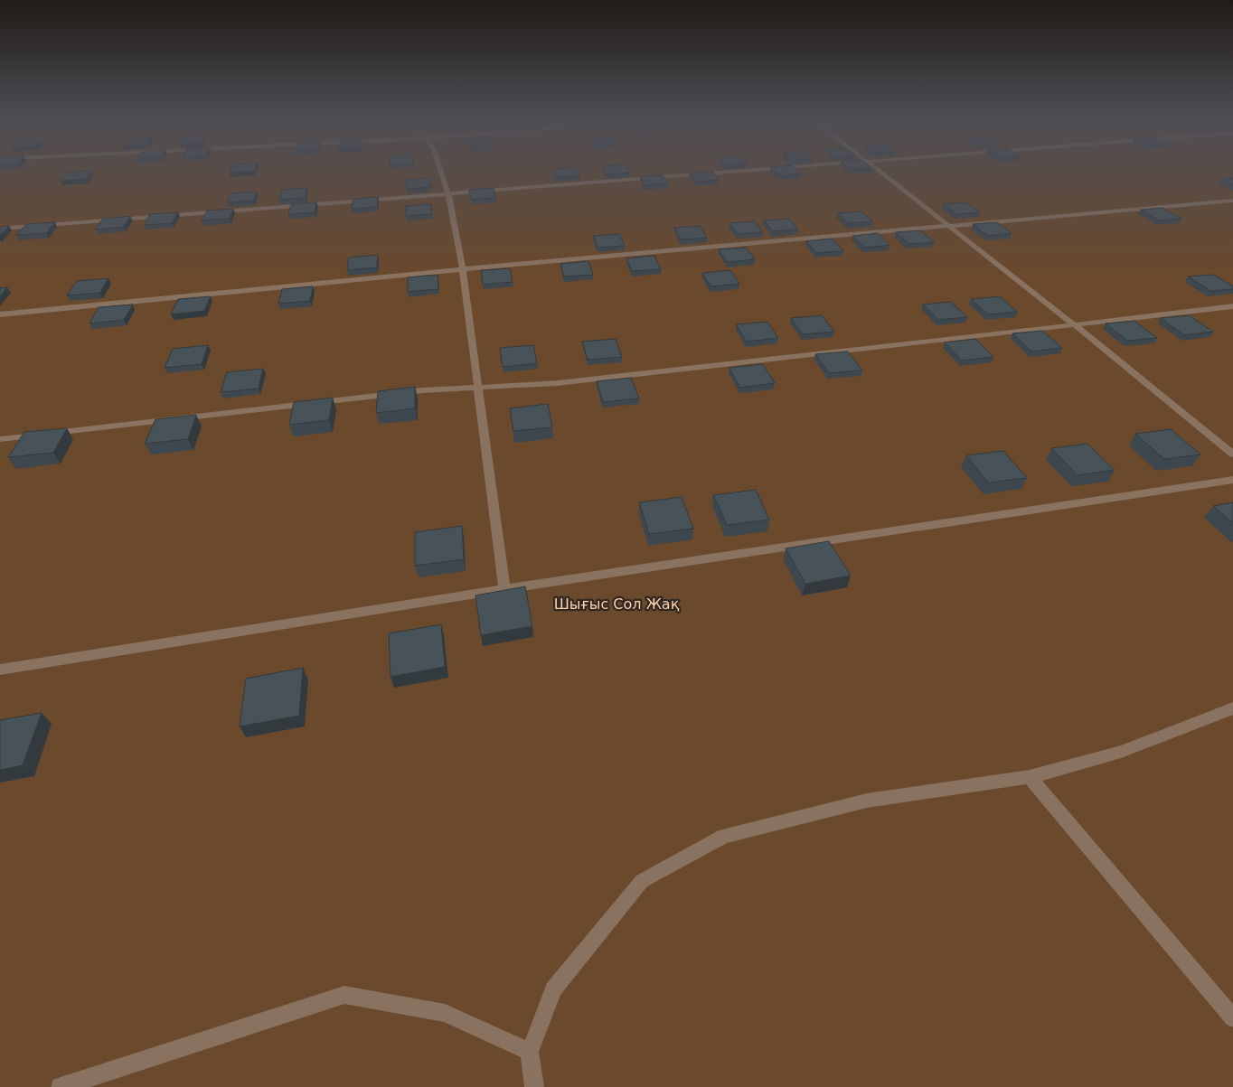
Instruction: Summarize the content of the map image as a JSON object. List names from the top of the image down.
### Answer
{
  "parks": ["Шығыс Сол Жақ"]
}
